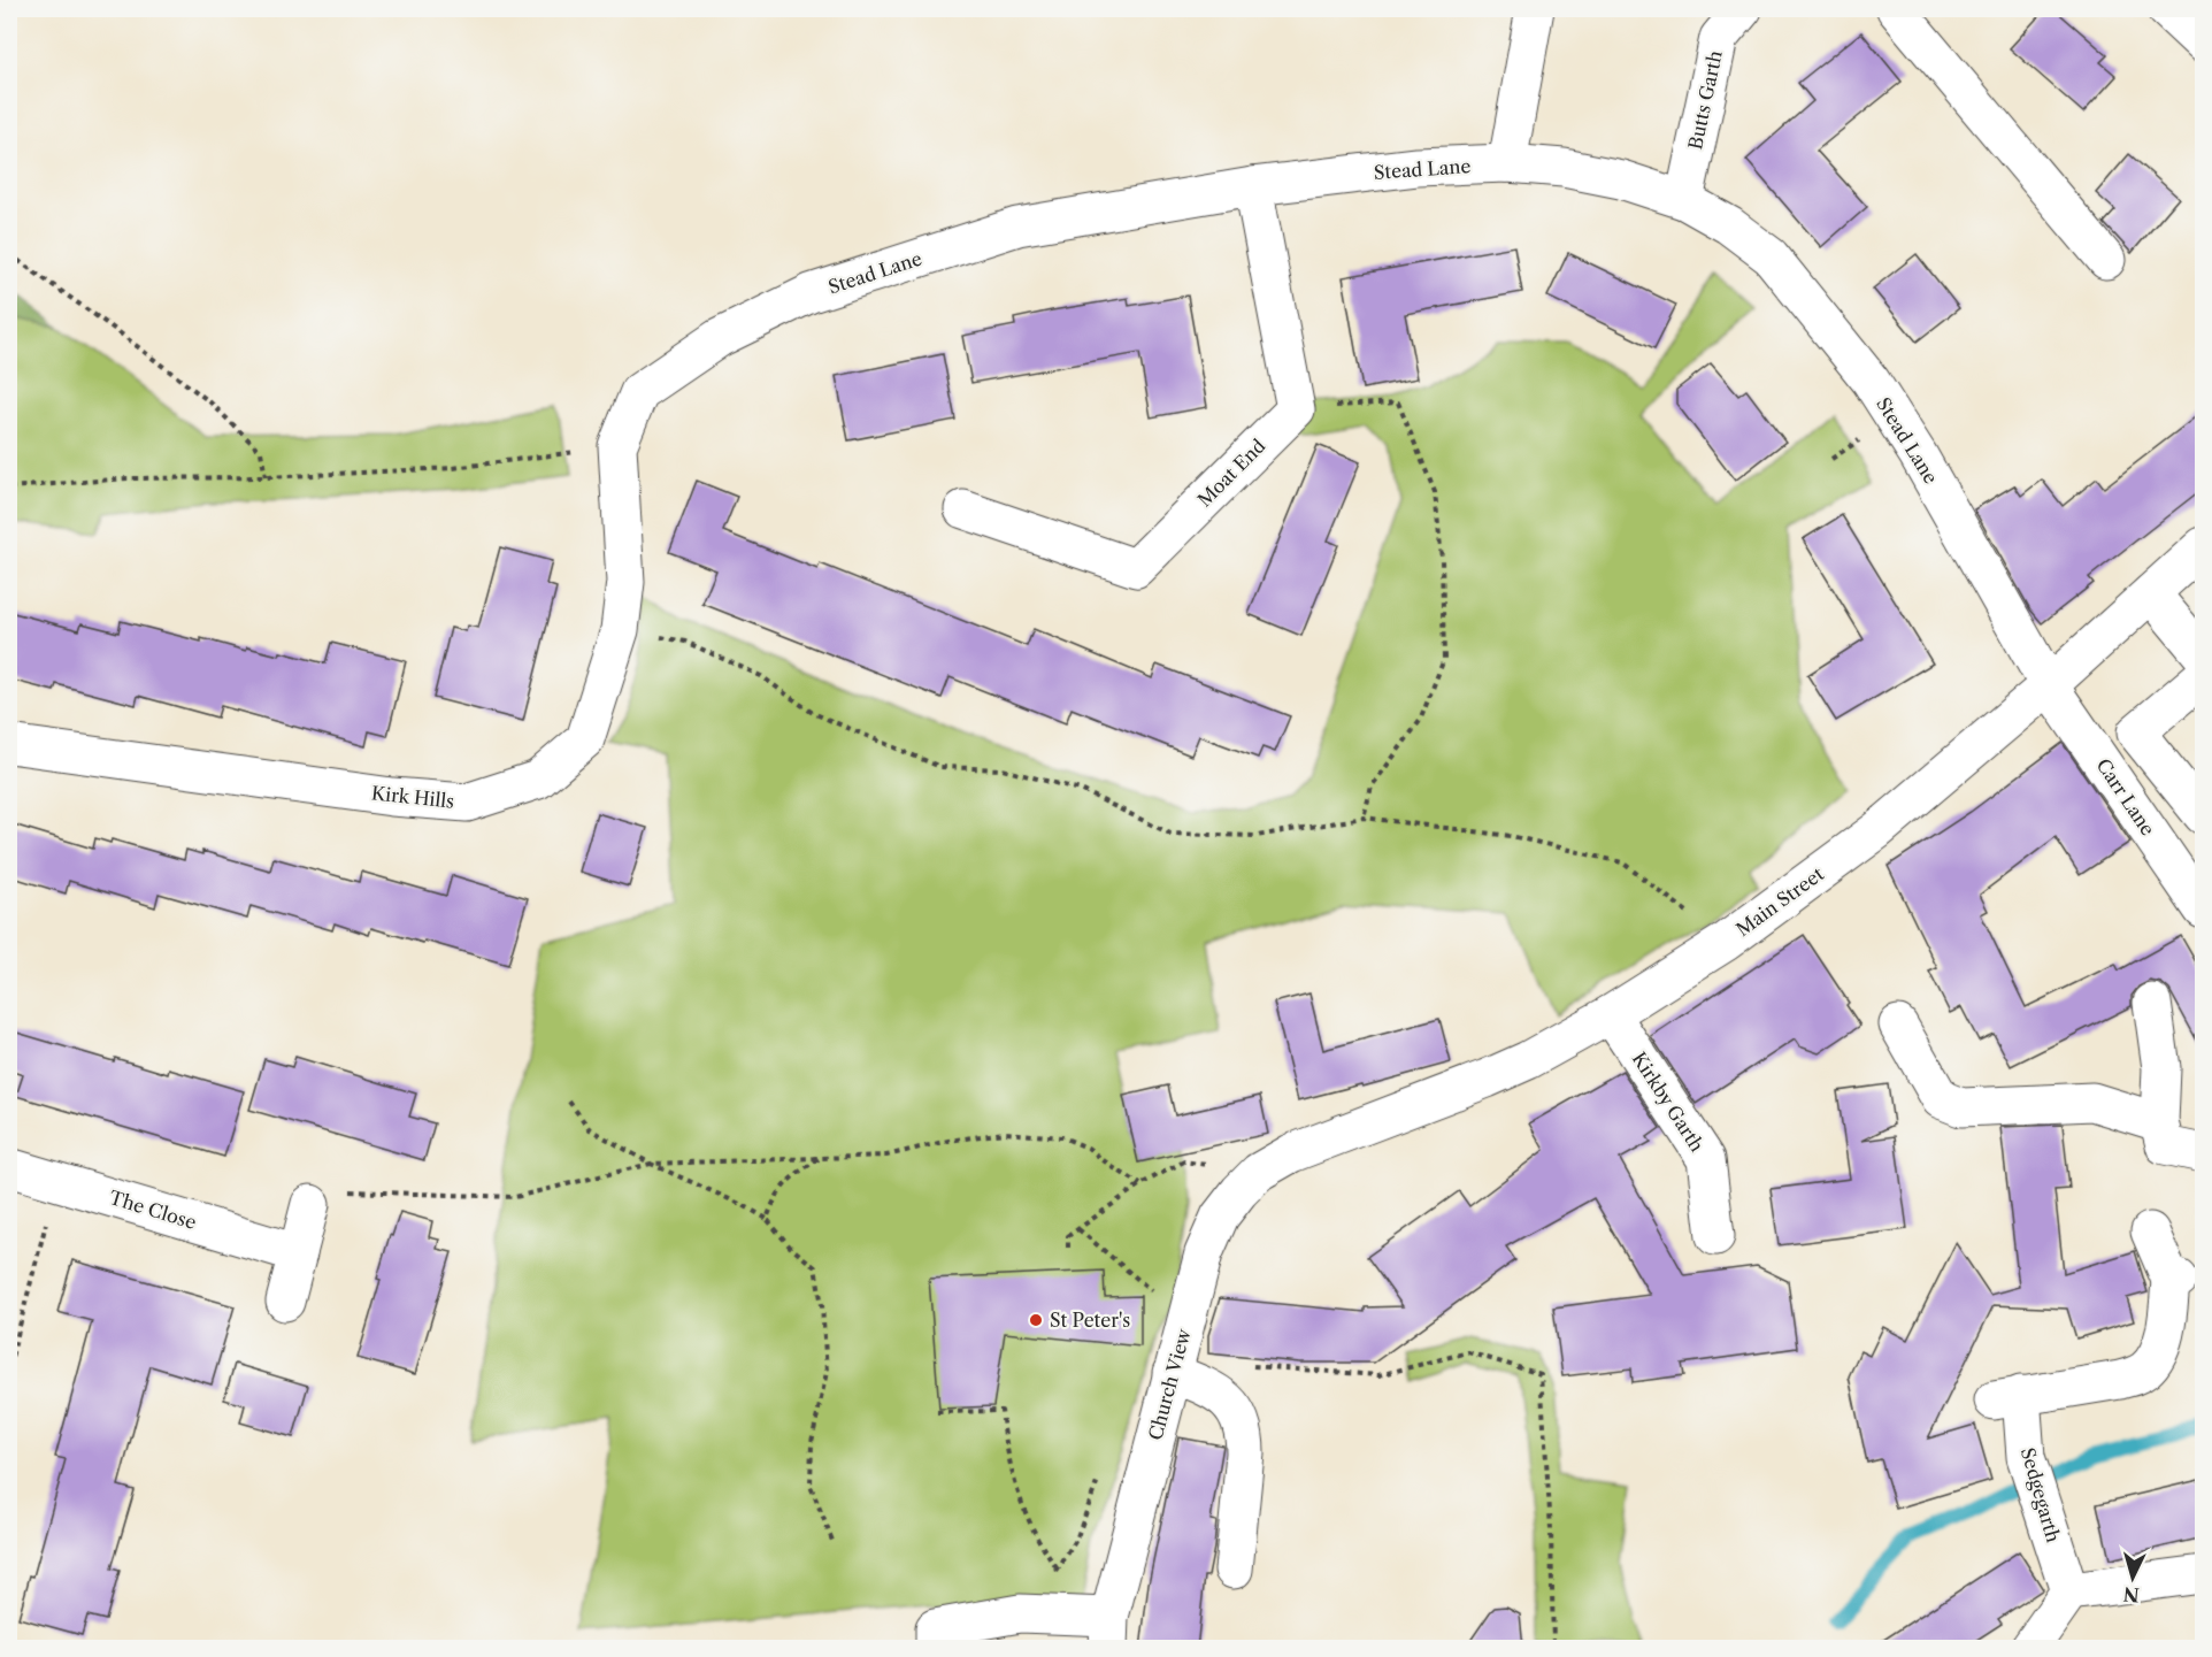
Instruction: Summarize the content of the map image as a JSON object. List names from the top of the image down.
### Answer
{
  "streets": {
    "street": [
      "Butts Garth",
      "Stead Lane",
      "Moat End",
      "Kirk Hills",
      "Carr Lane",
      "Main Street",
      "Kirkby Garth",
      "The Close",
      "Church View",
      "Sedgegarth"
    ]
  },
  "crossings": [
    ["Butts Garth", "Stead Lane"],
    ["Stead Lane", "Kirk Hills"],
    ["Stead Lane", "Carr Lane"],
    ["Stead Lane", "Main Street"],
    ["Carr Lane", "Main Street"],
    ["Main Street", "Kirkby Garth"],
    ["Main Street", "Church View"]
  ],
  "places": ["St Peter's"],
  "north": "bottom"
}
